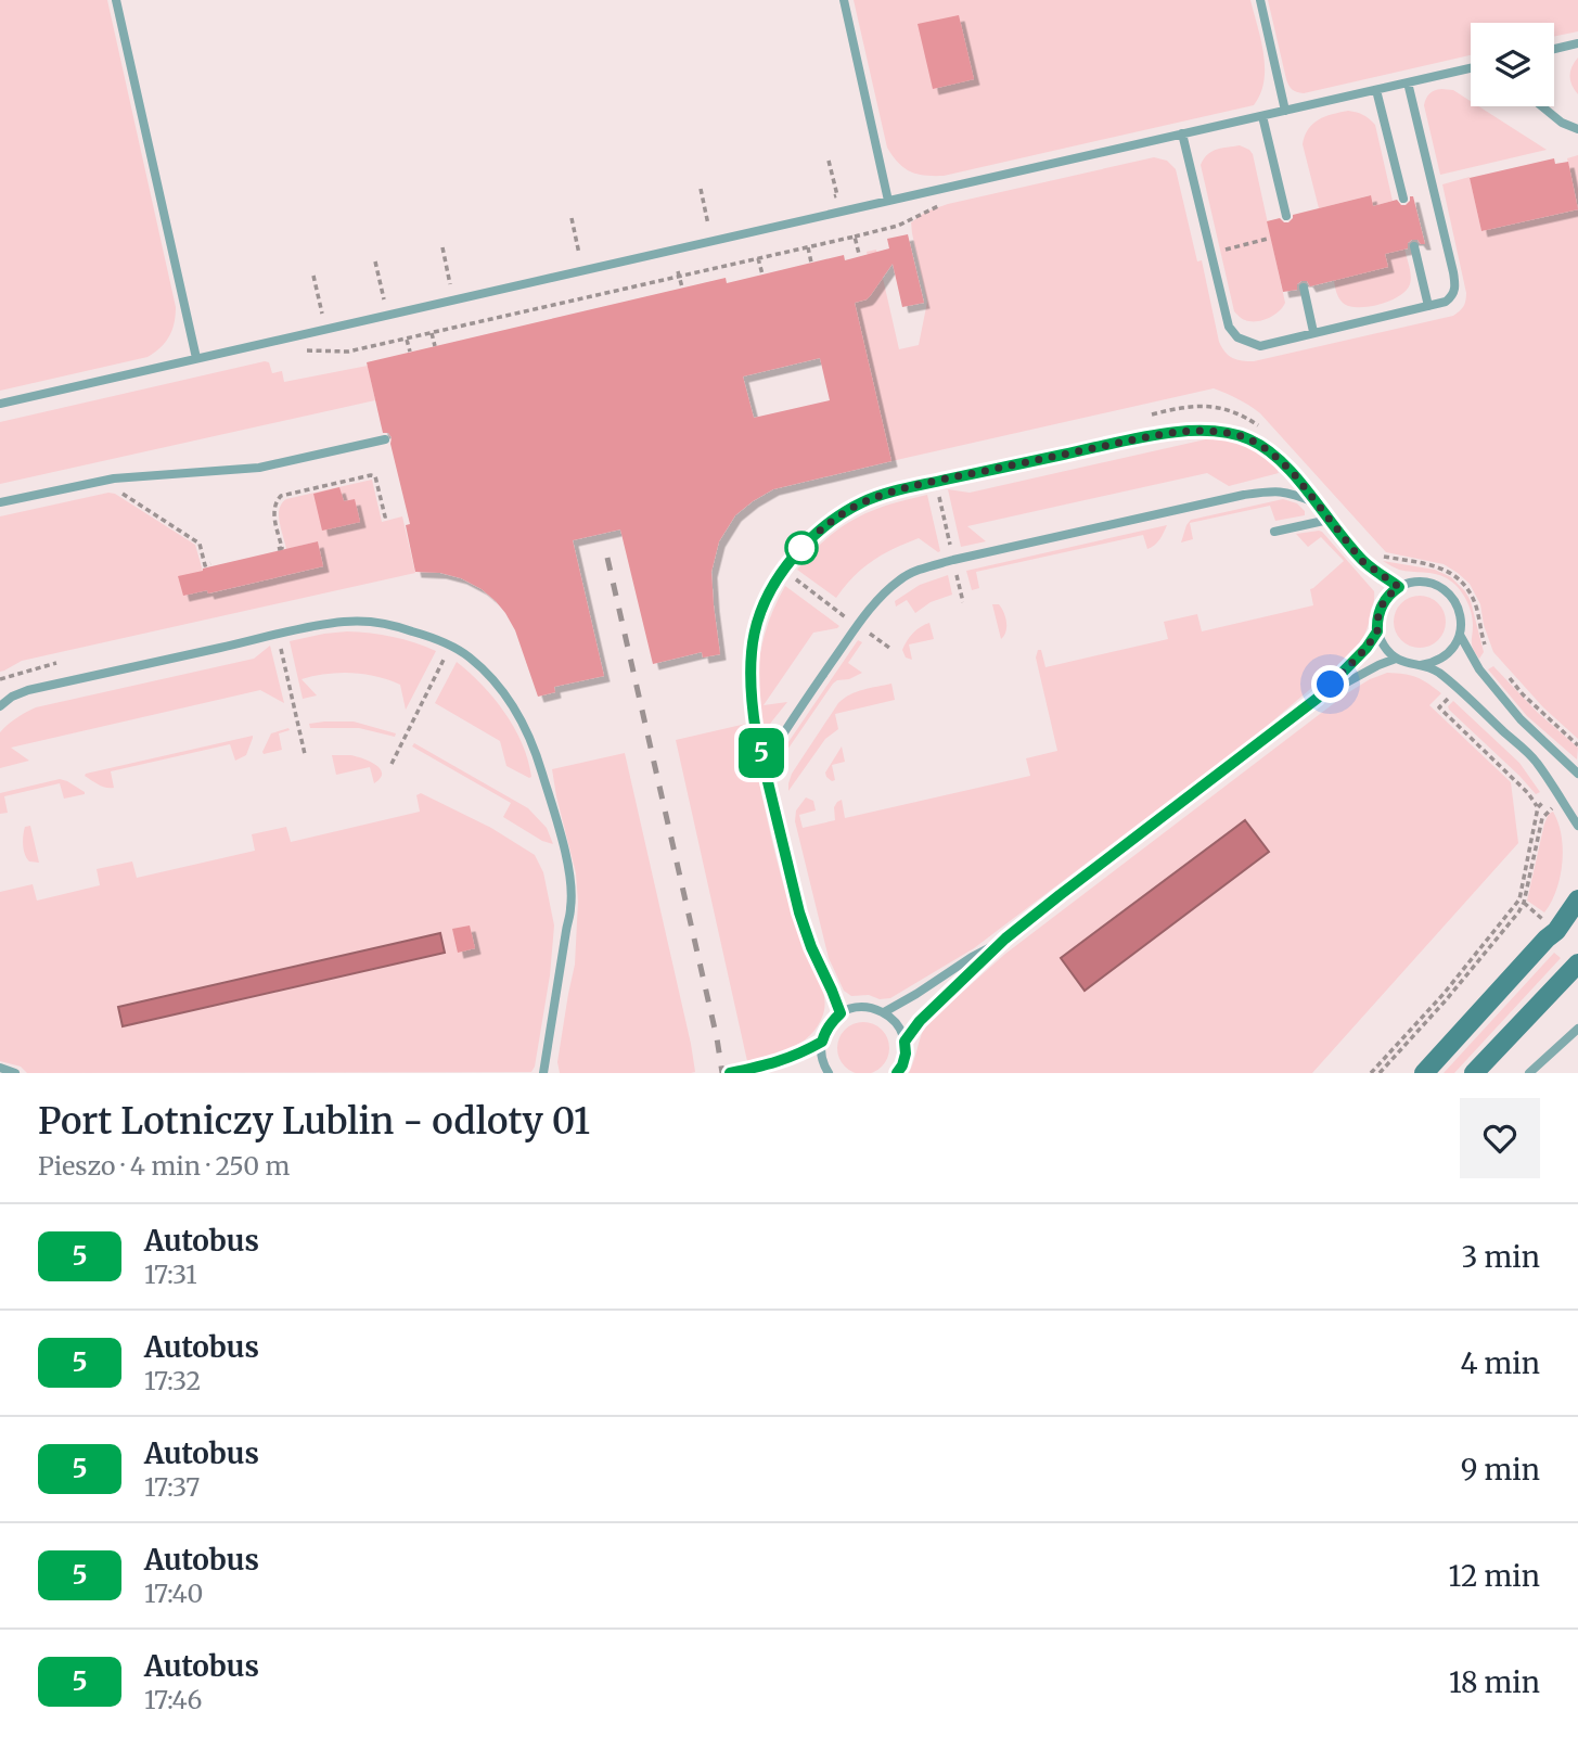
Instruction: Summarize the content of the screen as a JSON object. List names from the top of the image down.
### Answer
{
  "lines": ["bus line 5"],
  "page": {
    "on_map": "5",
    "heading": ["Port Lotniczy Lublin - odloty 01", "Pieszo · 4 min · 250 m"],
    "list": [
      {
        "mark": "5",
        "name": "Autobus",
        "note": "17:31",
        "value": "3 min"
      },
      {
        "mark": "5",
        "name": "Autobus",
        "note": "17:32",
        "value": "4 min"
      },
      {
        "mark": "5",
        "name": "Autobus",
        "note": "17:37",
        "value": "9 min"
      },
      {
        "mark": "5",
        "name": "Autobus",
        "note": "17:40",
        "value": "12 min"
      },
      {
        "mark": "5",
        "name": "Autobus",
        "note": "17:46",
        "value": "18 min"
      }
    ]
  }
}
